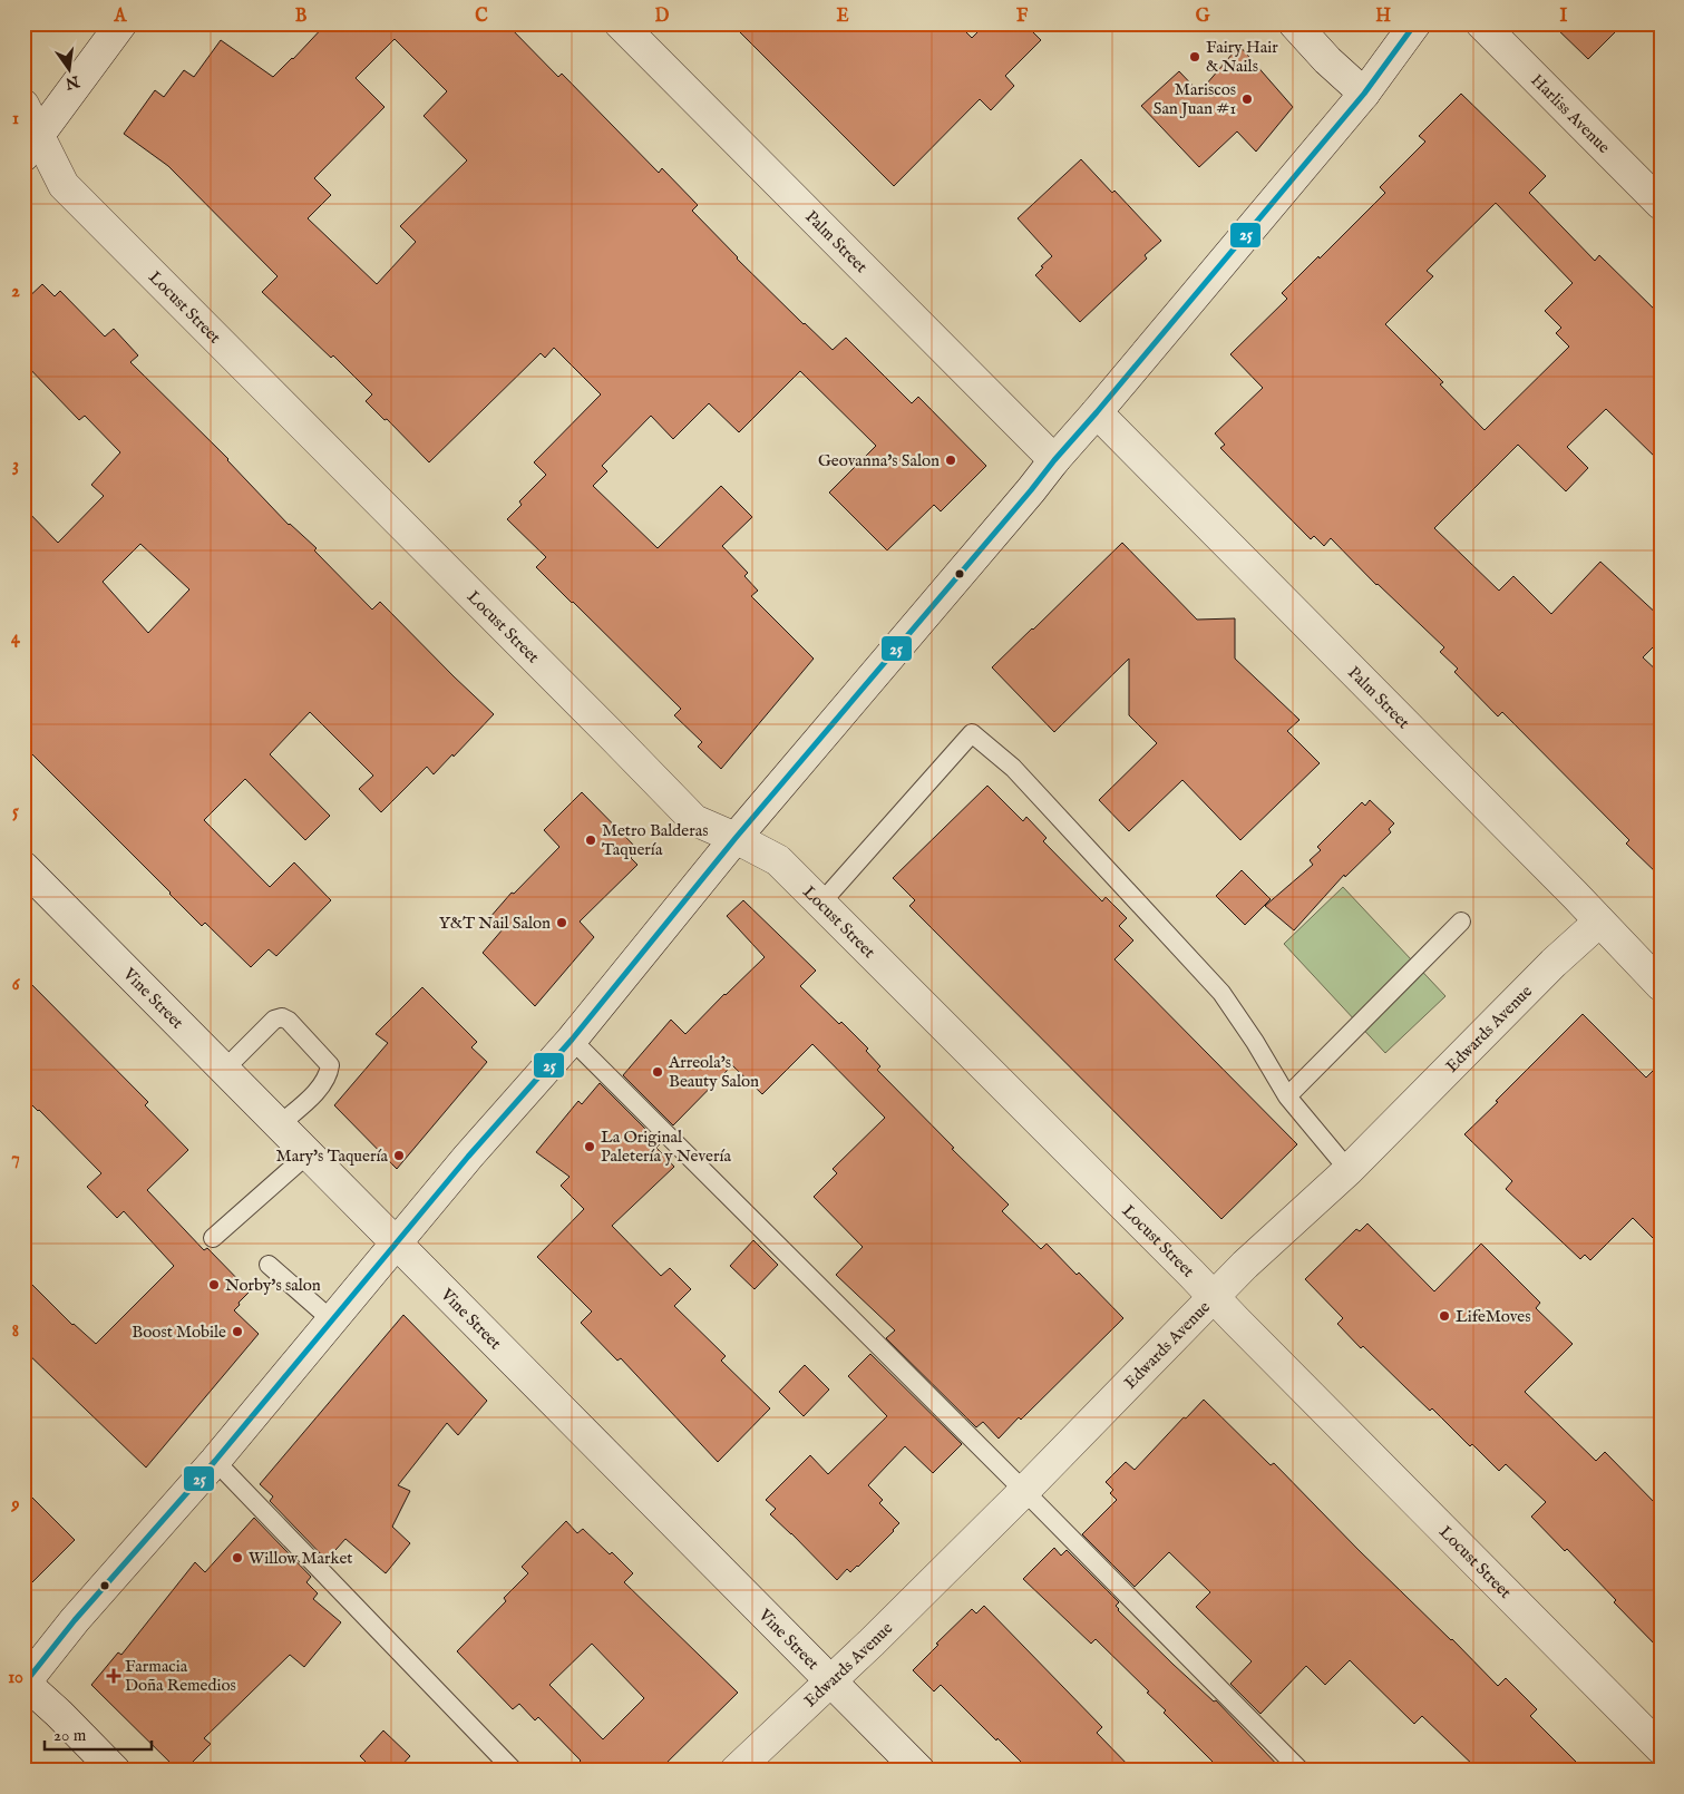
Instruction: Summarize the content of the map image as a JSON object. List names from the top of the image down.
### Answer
{
  "streets": {
    "street": [
      "Harliss Avenue",
      "Palm Street",
      "Locust Street",
      "Vine Street",
      "Edwards Avenue"
    ]
  },
  "crossings": [
    ["Palm Street", "Edwards Avenue"],
    ["Locust Street", "Edwards Avenue"],
    ["Vine Street", "Edwards Avenue"]
  ],
  "places": {
    "other": [
      "Fairy Hair & Nails",
      "Mariscos San Juan #1",
      "Geovanna's Salon",
      "Metro Balderas Taquería",
      "Y&T Nail Salon",
      "Arreola's Beauty Salon",
      "La Original Paletería y Nevería",
      "Mary's Taquería",
      "Norby's salon",
      "LifeMoves",
      "Boost Mobile",
      "Willow Market"
    ],
    "health": ["Farmacia Doña Remedios"]
  },
  "lines": ["transit line 25"],
  "scale_bar": "20 m",
  "north": "bottom",
  "grid": {
    "columns": [
      "A",
      "B",
      "C",
      "D",
      "E",
      "F",
      "G",
      "H",
      "I"
    ],
    "rows": [
      "1",
      "2",
      "3",
      "4",
      "5",
      "6",
      "7",
      "8",
      "9",
      "10"
    ]
  }
}
